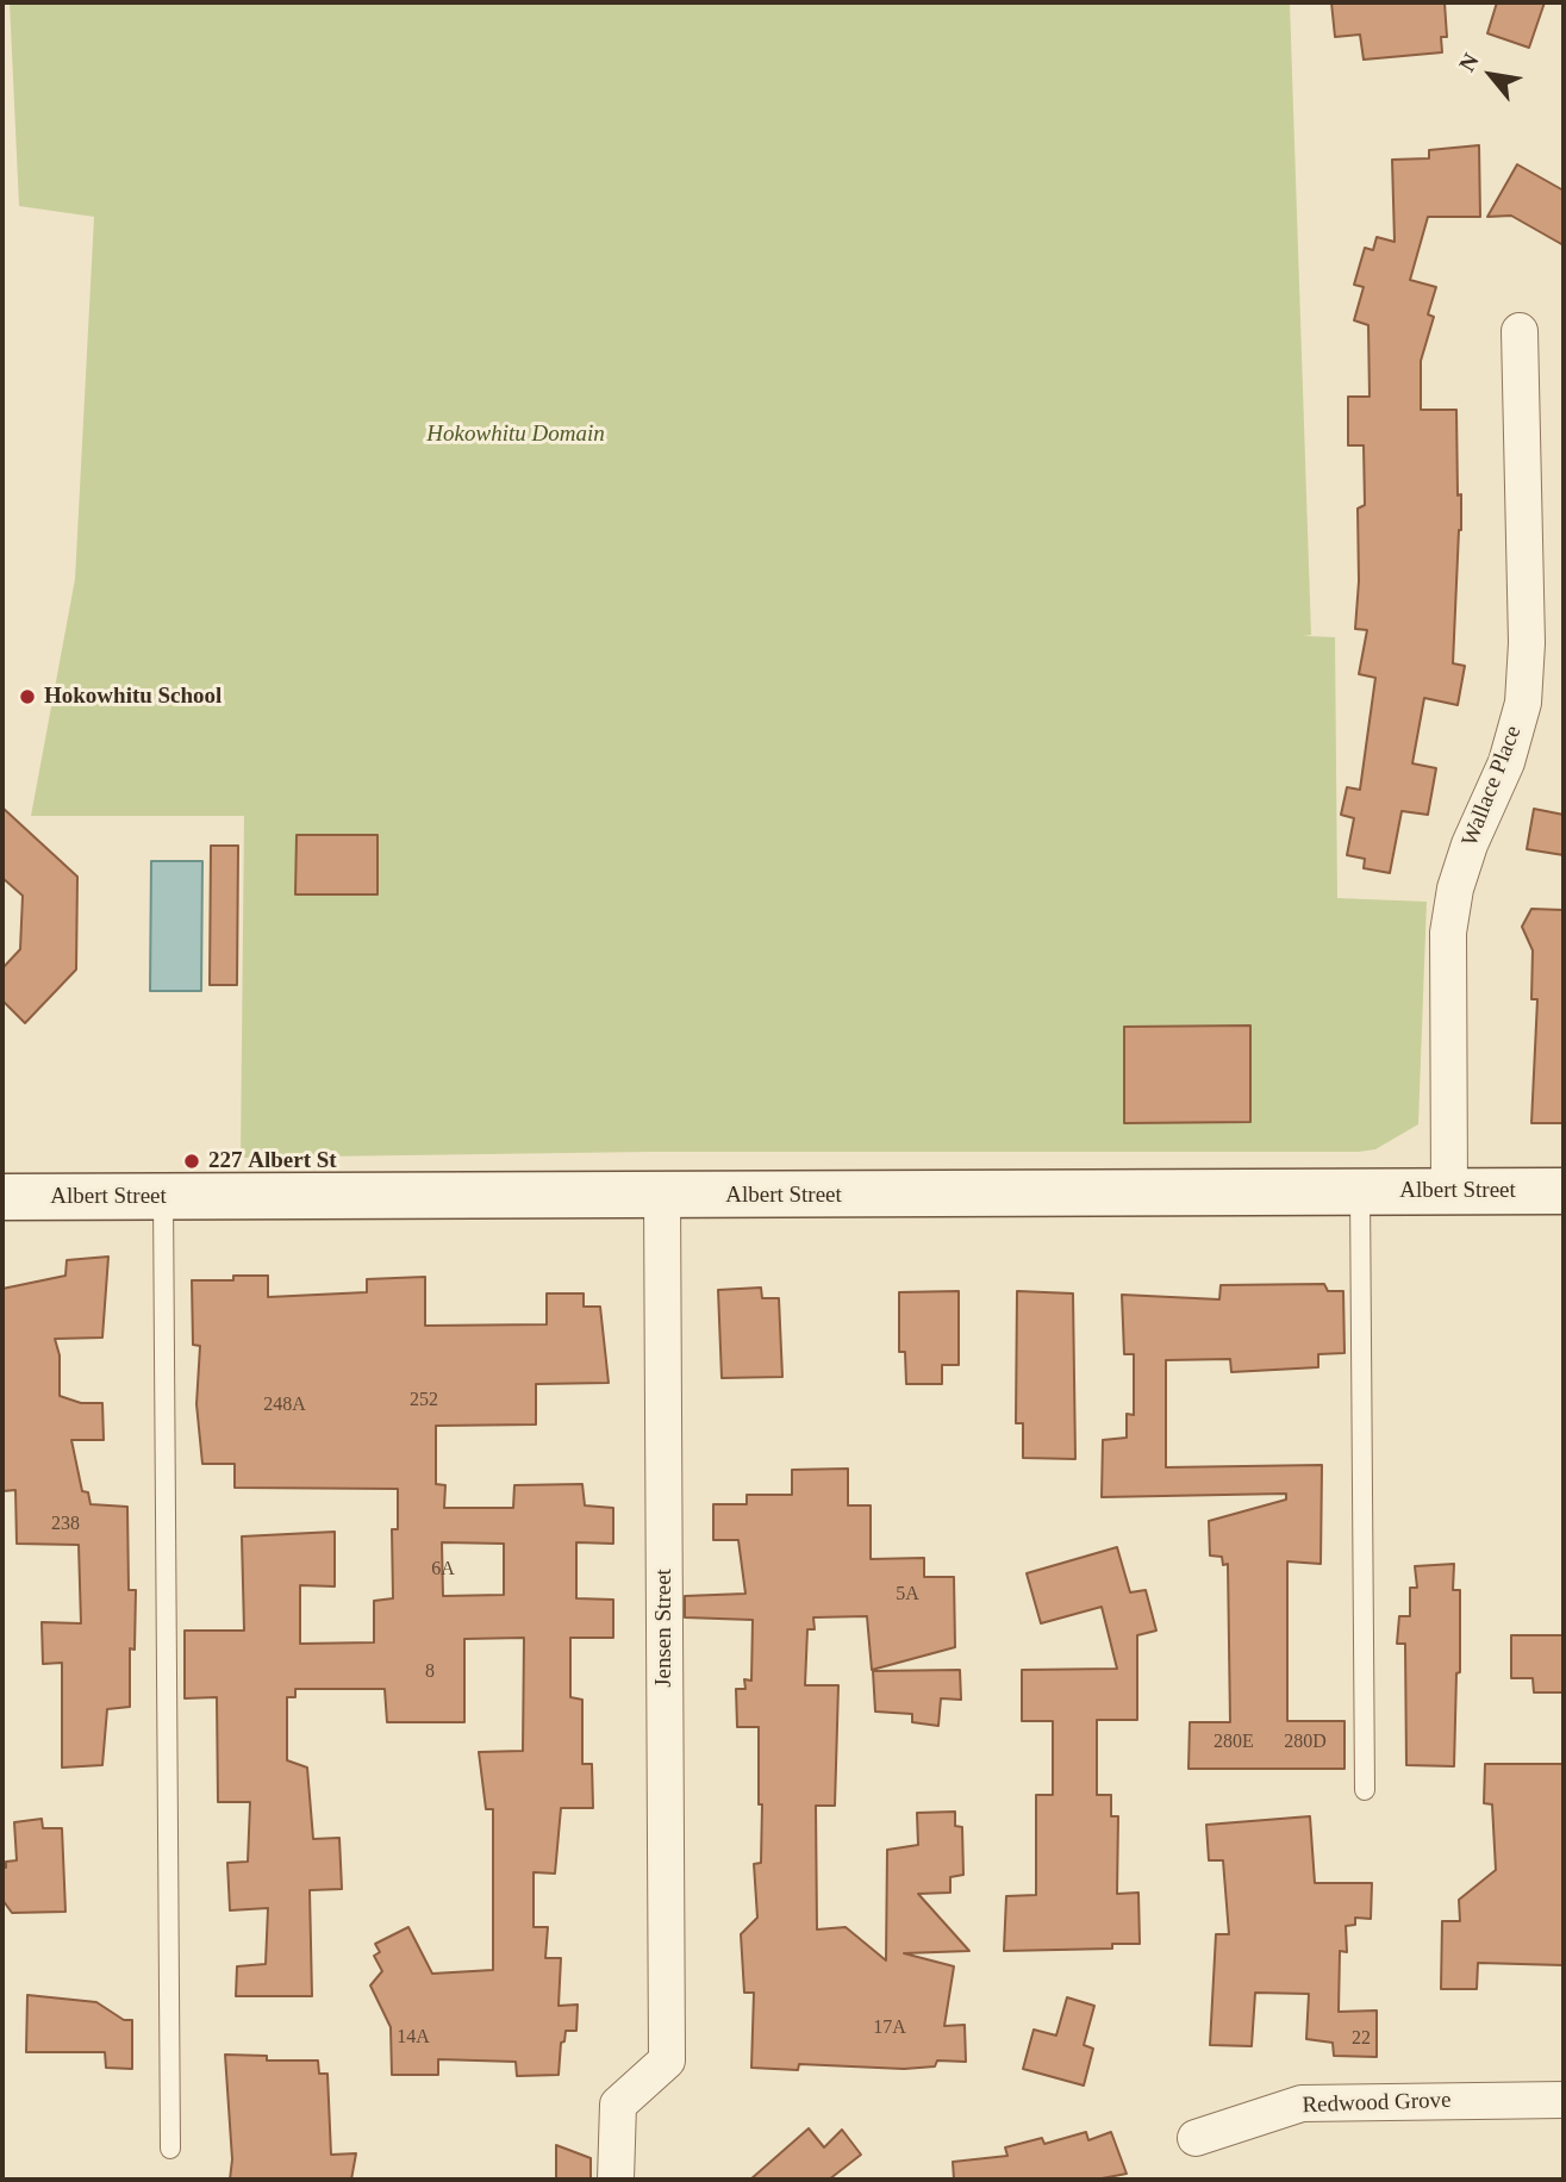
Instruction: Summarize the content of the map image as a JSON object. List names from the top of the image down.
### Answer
{
  "streets": {
    "main road": ["Albert Street"],
    "street": ["Wallace Place", "Jensen Street", "Redwood Grove"]
  },
  "crossings": [
    ["Wallace Place", "Albert Street"],
    ["Albert Street", "Jensen Street"]
  ],
  "parks": ["Hokowhitu Domain"],
  "places": ["Hokowhitu School", "227 Albert St"],
  "house_numbers": [
    "252",
    "248A",
    "238",
    "6A",
    "5A",
    "8",
    "280E",
    "280D",
    "17A",
    "14A",
    "22"
  ],
  "north": "top left"
}
